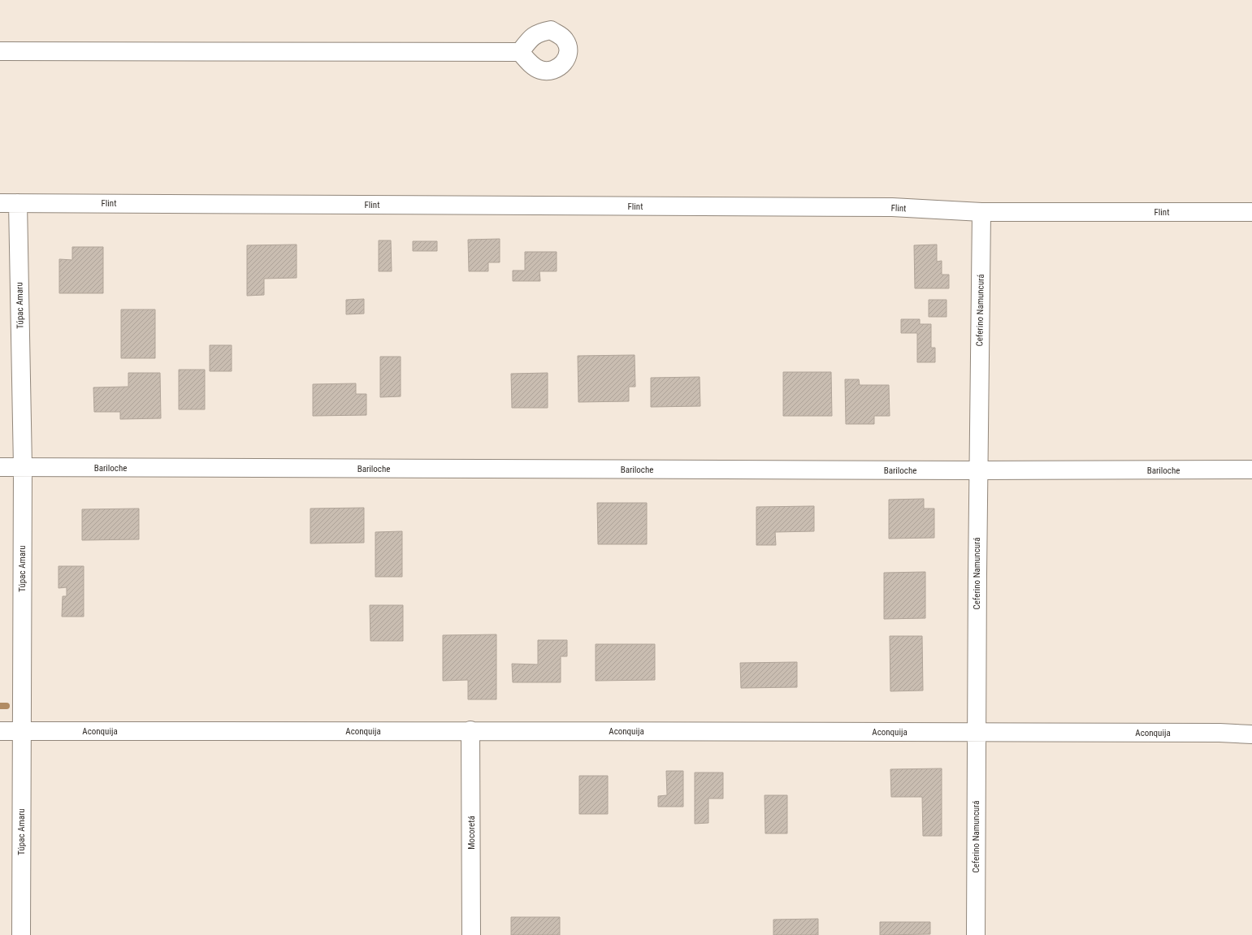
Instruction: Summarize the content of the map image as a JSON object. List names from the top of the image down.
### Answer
{
  "streets": {
    "street": [
      "Flint",
      "Túpac Amaru",
      "Ceferino Namuncurá",
      "Bariloche",
      "Aconquija",
      "Mocoretá"
    ]
  },
  "crossings": [
    ["Flint", "Túpac Amaru"],
    ["Flint", "Ceferino Namuncurá"],
    ["Túpac Amaru", "Bariloche"],
    ["Túpac Amaru", "Aconquija"],
    ["Ceferino Namuncurá", "Bariloche"],
    ["Ceferino Namuncurá", "Aconquija"],
    ["Aconquija", "Mocoretá"]
  ]
}
